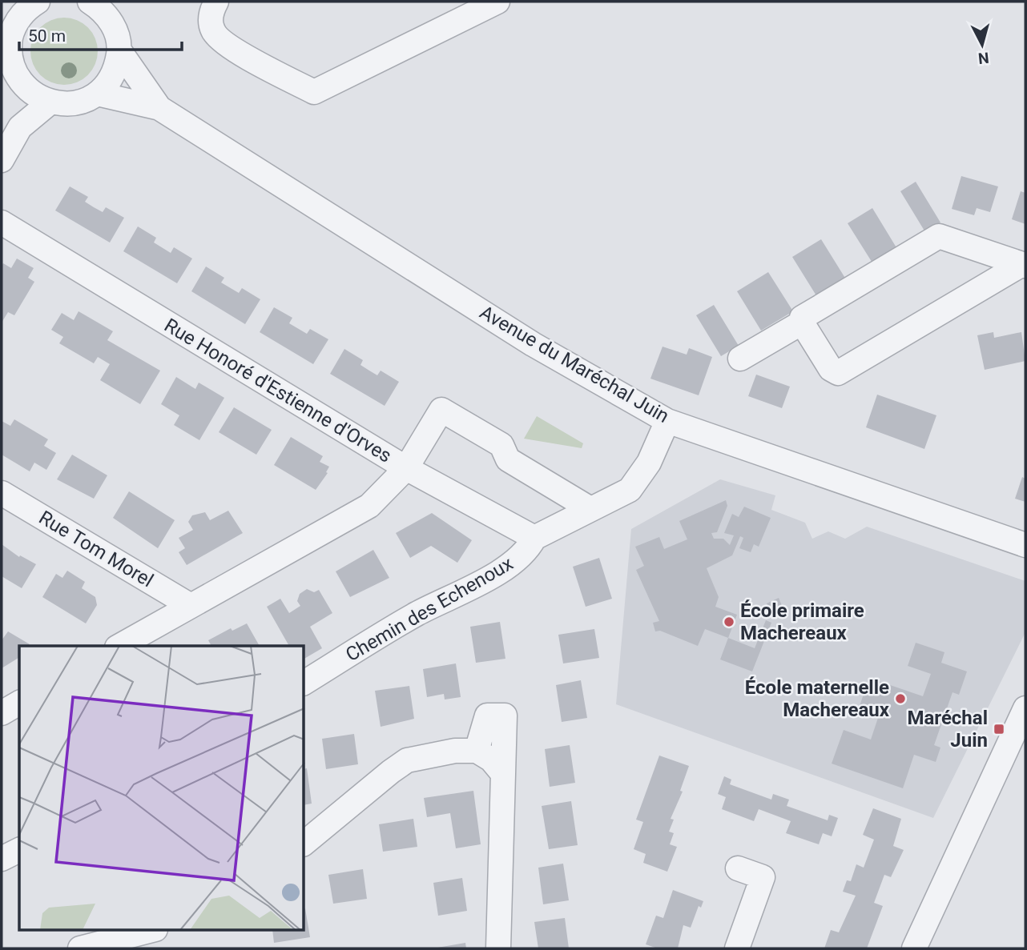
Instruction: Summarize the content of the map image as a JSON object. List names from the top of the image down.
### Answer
{
  "streets": {
    "street": [
      "Avenue du Maréchal Juin",
      "Rue Honoré d'Estienne d'Orves",
      "Rue Tom Morel",
      "Chemin des Echenoux"
    ]
  },
  "crossings": [
    ["Avenue du Maréchal Juin", "Chemin des Echenoux"],
    ["Rue Honoré d'Estienne d'Orves", "Rue Tom Morel"]
  ],
  "places": {
    "other": ["École primaire Machereaux", "École maternelle Machereaux"],
    "transit": ["Maréchal Juin"]
  },
  "scale_bar": "50 m",
  "north": "bottom"
}
